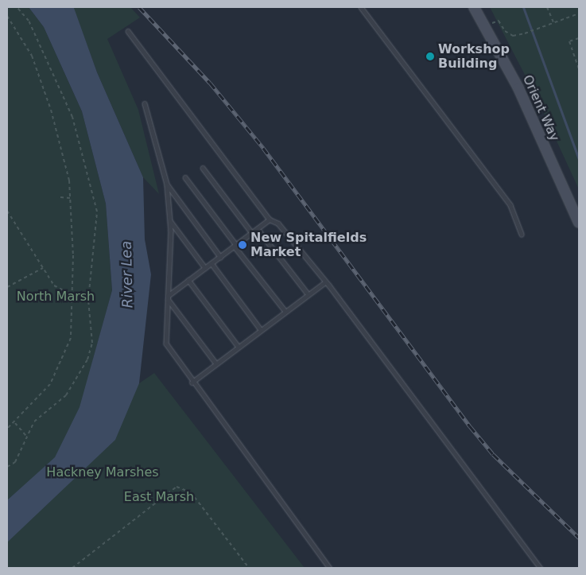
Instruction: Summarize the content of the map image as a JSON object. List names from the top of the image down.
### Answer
{
  "streets": {
    "street": ["Orient Way"]
  },
  "water": ["River Lea"],
  "parks": ["North Marsh", "Hackney Marshes", "East Marsh"],
  "places": ["Workshop Building", "New Spitalfields Market"]
}
